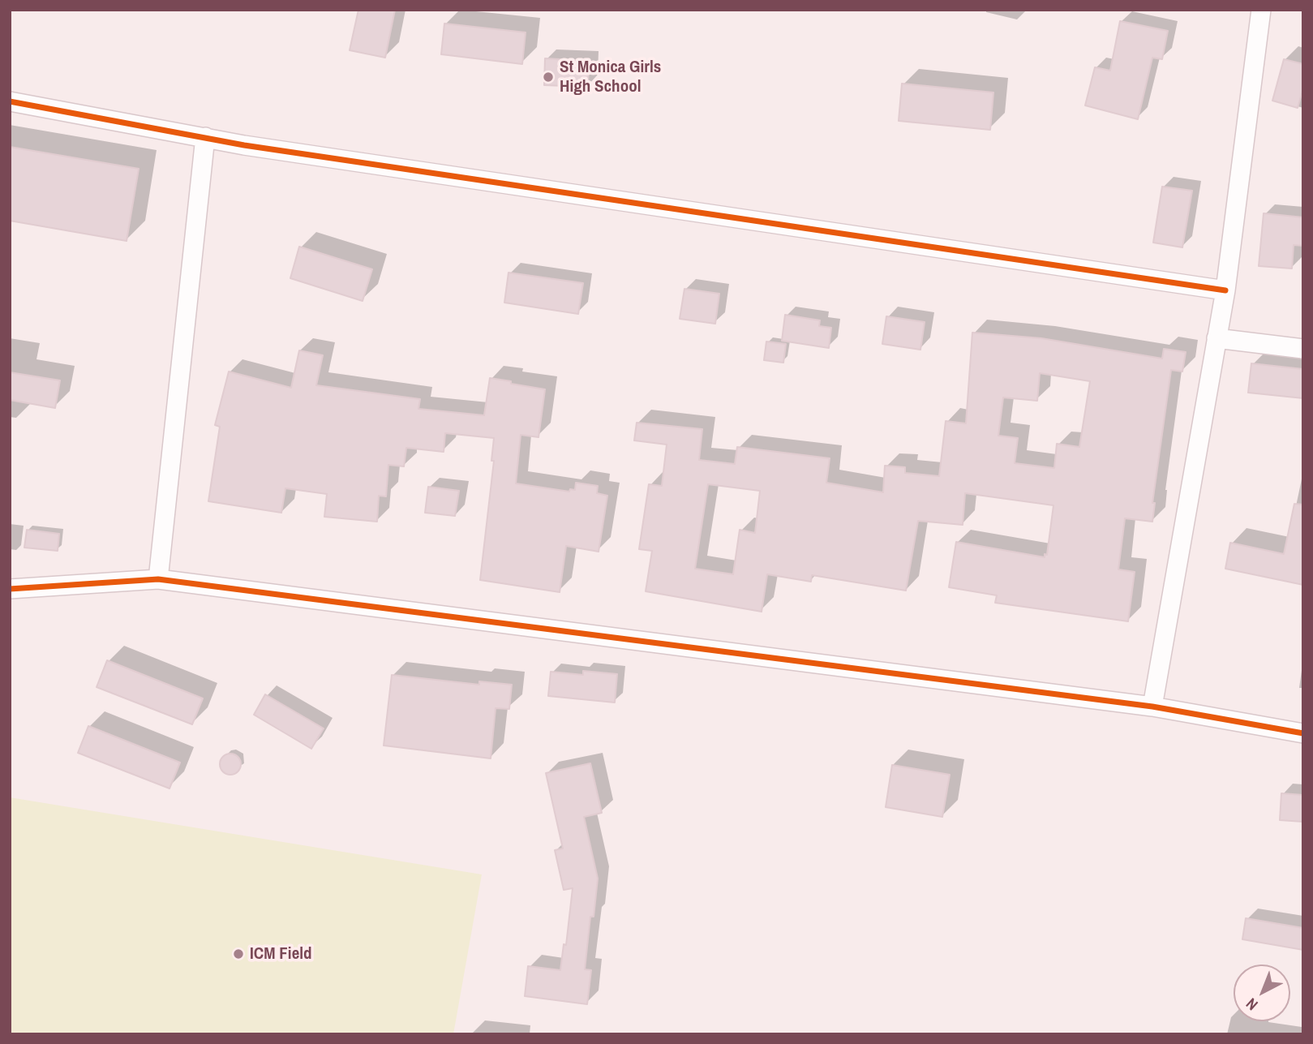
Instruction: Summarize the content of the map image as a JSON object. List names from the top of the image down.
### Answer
{
  "places": ["St Monica Girls High School", "ICM Field"],
  "north": "bottom left"
}
